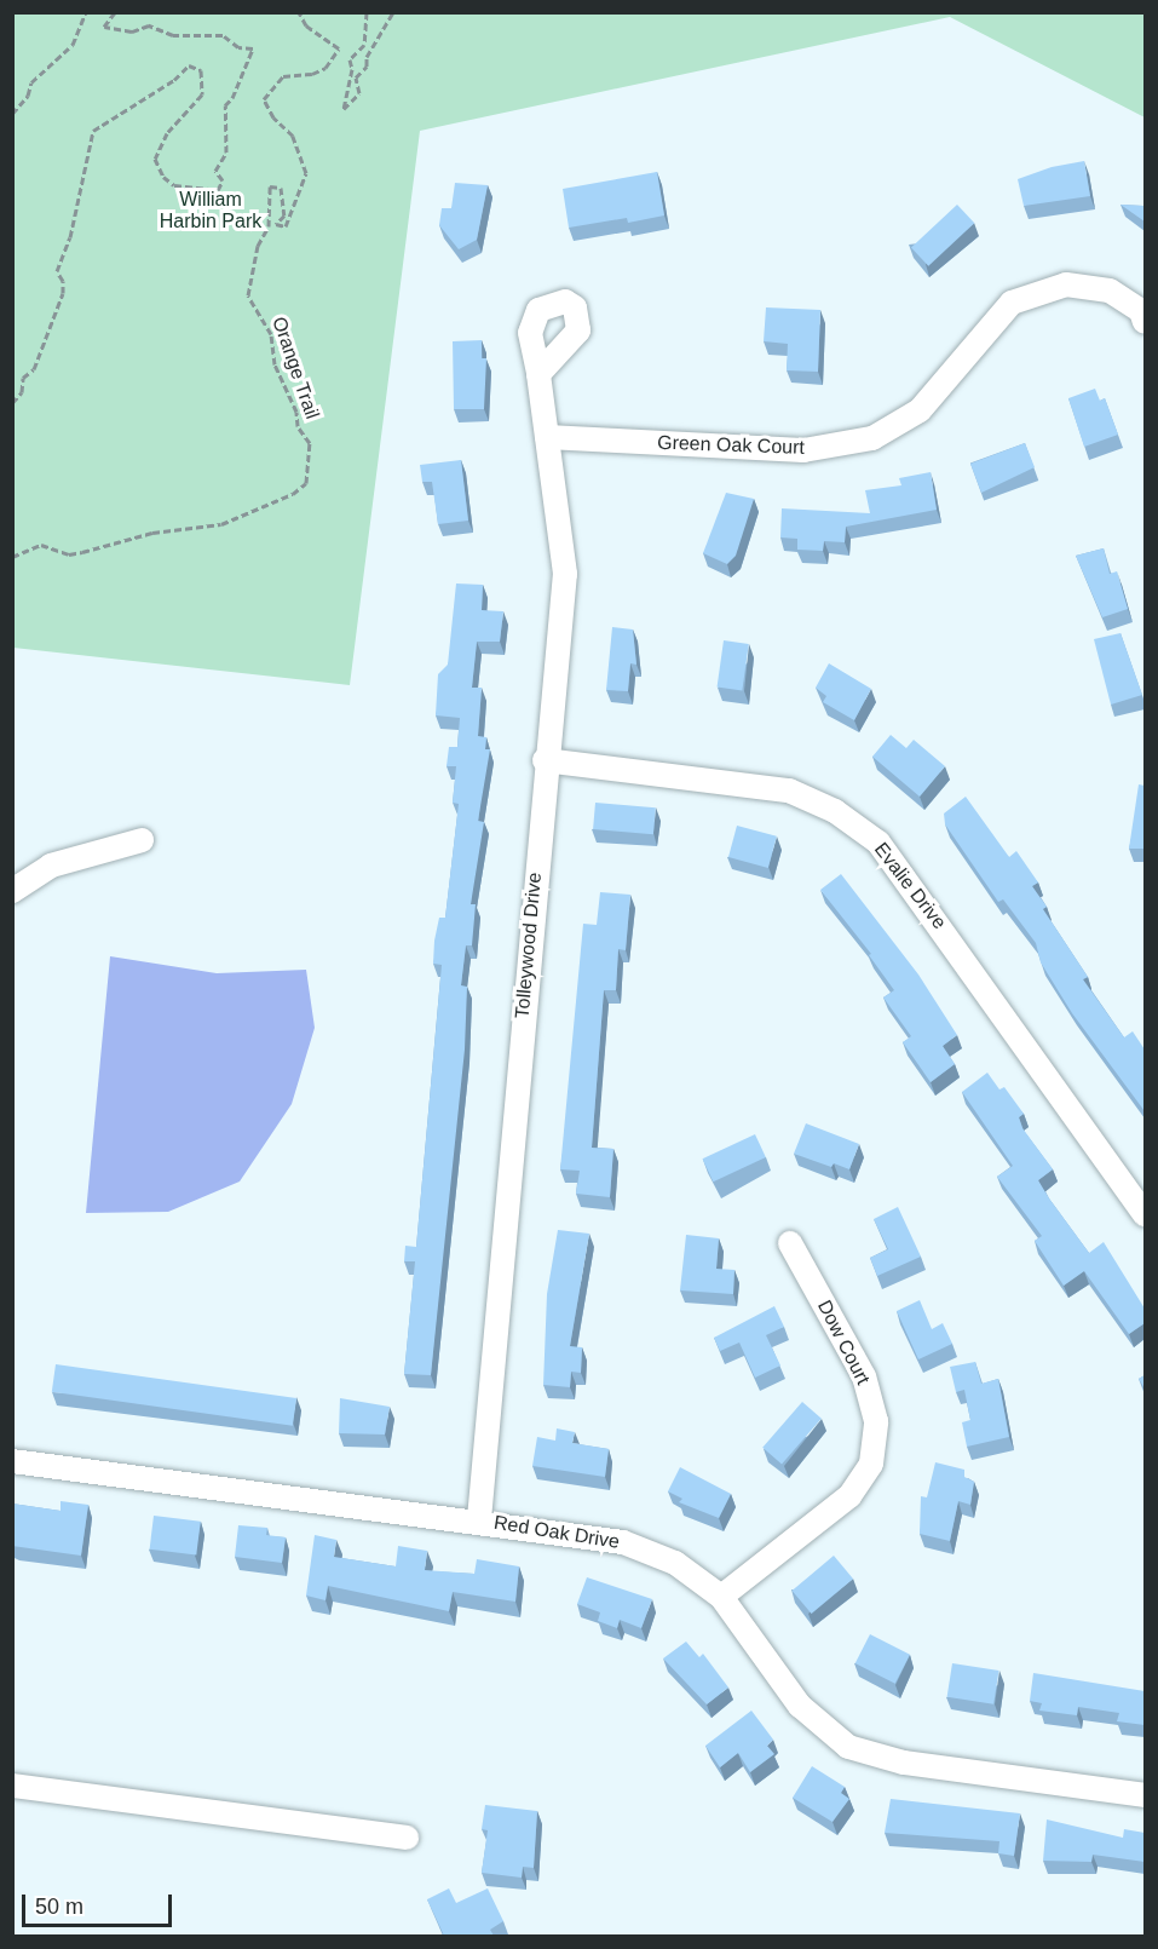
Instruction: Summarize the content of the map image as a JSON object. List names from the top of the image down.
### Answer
{
  "streets": {
    "street": [
      "Green Oak Court",
      "Evalie Drive",
      "Tolleywood Drive",
      "Dow Court",
      "Red Oak Drive"
    ],
    "path": ["Orange Trail"]
  },
  "crossings": [
    ["Green Oak Court", "Tolleywood Drive"],
    ["Evalie Drive", "Tolleywood Drive"],
    ["Tolleywood Drive", "Red Oak Drive"],
    ["Dow Court", "Red Oak Drive"]
  ],
  "parks": ["William Harbin Park"],
  "scale_bar": "50 m"
}
